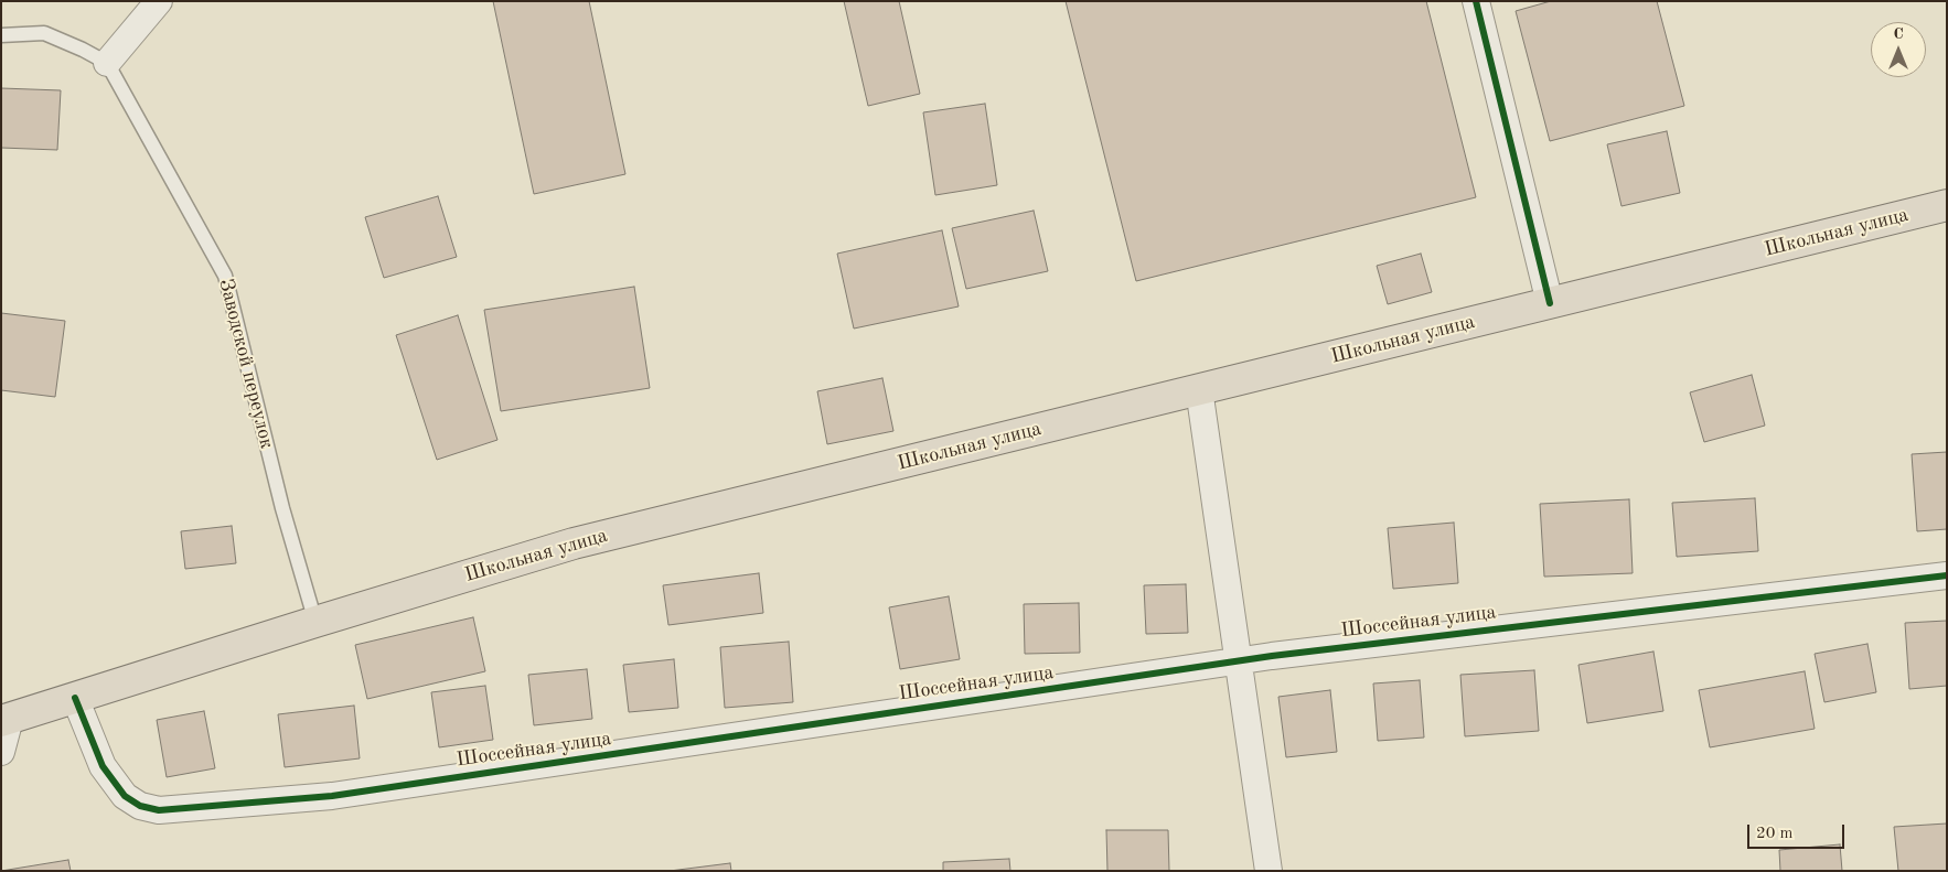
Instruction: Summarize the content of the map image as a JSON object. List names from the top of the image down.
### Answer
{
  "streets": {
    "main road": ["Школьная улица"],
    "street": ["Шоссейная улица"],
    "lane": ["Заводской переулок"]
  },
  "crossings": [
    ["Школьная улица", "Заводской переулок"],
    ["Школьная улица", "Шоссейная улица"]
  ],
  "scale_bar": "20 m",
  "north": "top"
}
